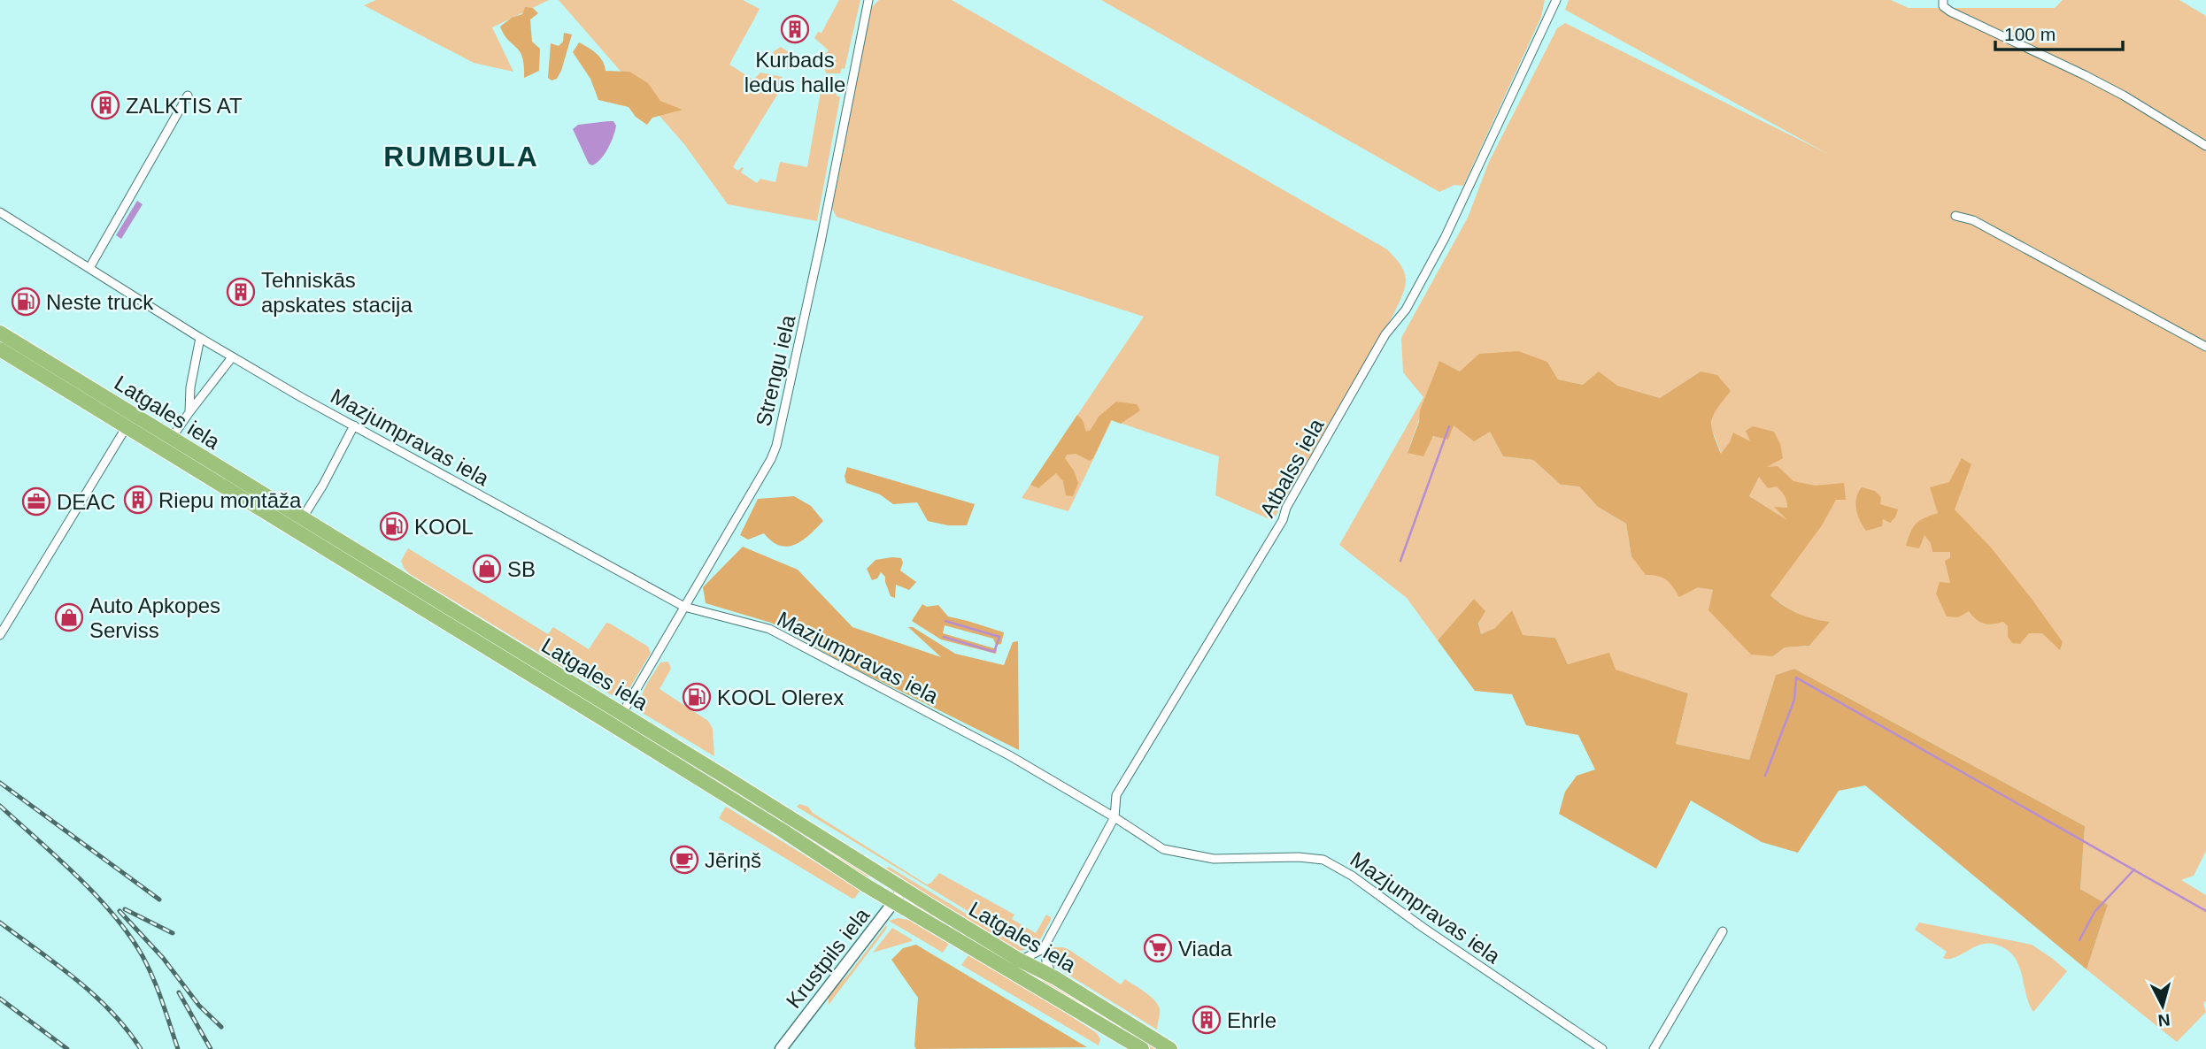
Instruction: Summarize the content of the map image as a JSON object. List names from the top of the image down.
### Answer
{
  "streets": {
    "highway": ["Latgales iela"],
    "street": [
      "Strengu iela",
      "Mazjumpravas iela",
      "Atbalss iela",
      "Krustpils iela"
    ]
  },
  "crossings": [
    ["Strengu iela", "Latgales iela"],
    ["Strengu iela", "Mazjumpravas iela"],
    ["Latgales iela", "Krustpils iela"],
    ["Mazjumpravas iela", "Atbalss iela"]
  ],
  "districts": ["RUMBULA"],
  "places": {
    "building": [
      "Kurbads ledus halle",
      "ZALKTIS AT",
      "Tehniskās apskates stacija",
      "Riepu montāža",
      "Ehrle"
    ],
    "fuel station": ["Neste truck", "KOOL", "KOOL Olerex"],
    "office": ["DEAC"],
    "shop": ["SB", "Auto Apkopes Serviss"],
    "cafe": ["Jēriņš"],
    "supermarket": ["Viada"]
  },
  "scale_bar": "100 m",
  "north": "bottom"
}
